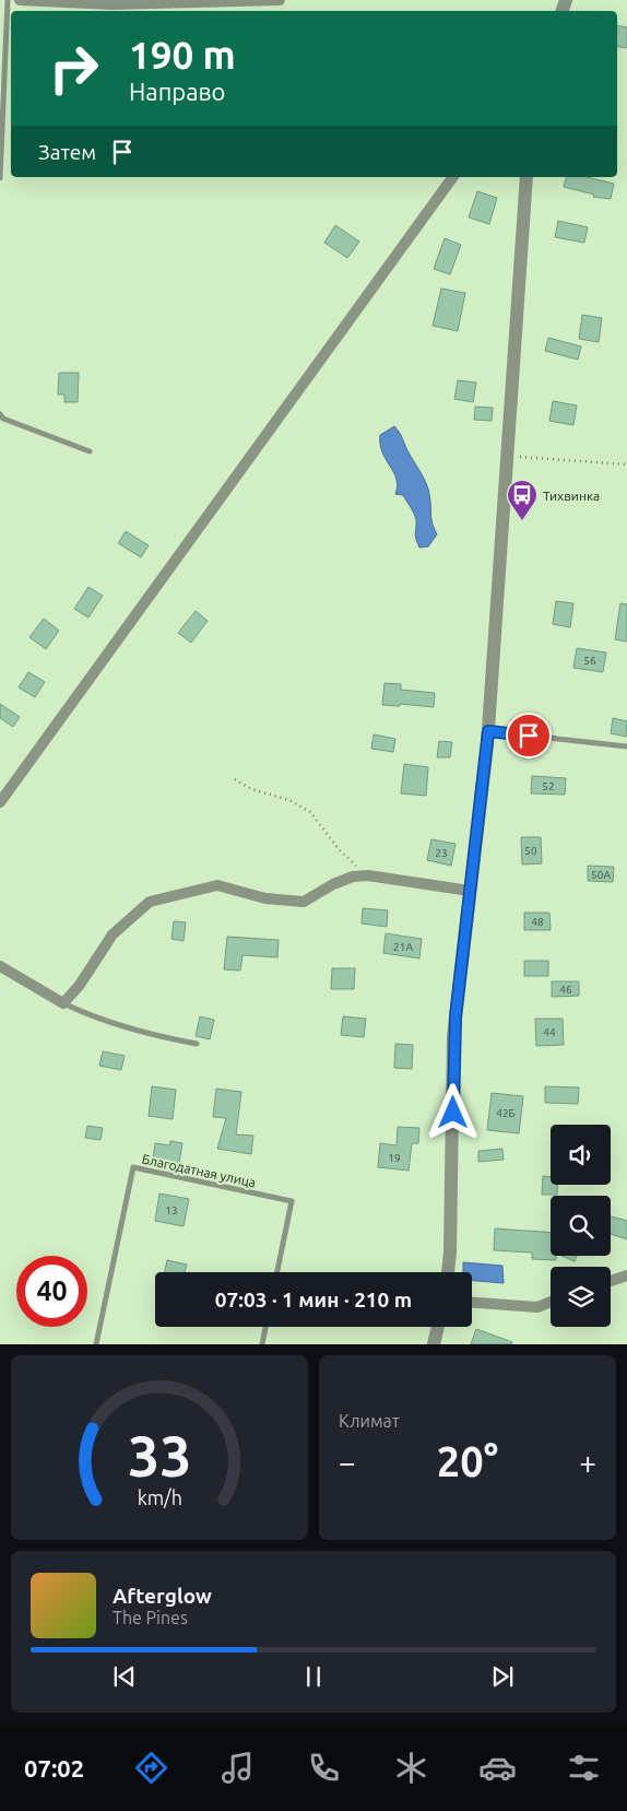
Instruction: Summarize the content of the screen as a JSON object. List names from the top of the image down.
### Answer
{
  "streets": {
    "lane": ["Благодатная улица"]
  },
  "places": {
    "bus stop": ["Тихвинка"]
  },
  "house_numbers": [
    "56",
    "52",
    "50",
    "23",
    "50А",
    "48",
    "21А",
    "46",
    "44",
    "42Б",
    "19",
    "13"
  ],
  "page": {
    "turn": ["190 m", "Направо"],
    "then": "Затем",
    "limit": "40",
    "trip": "07:03 · 1 мин · 210 m",
    "tile": "Климат",
    "heat": ["−", "20°", "+"],
    "song": ["Afterglow", "The Pines"],
    "tabs": "07:02",
    "gauge": ["33", "km/h"]
  }
}
